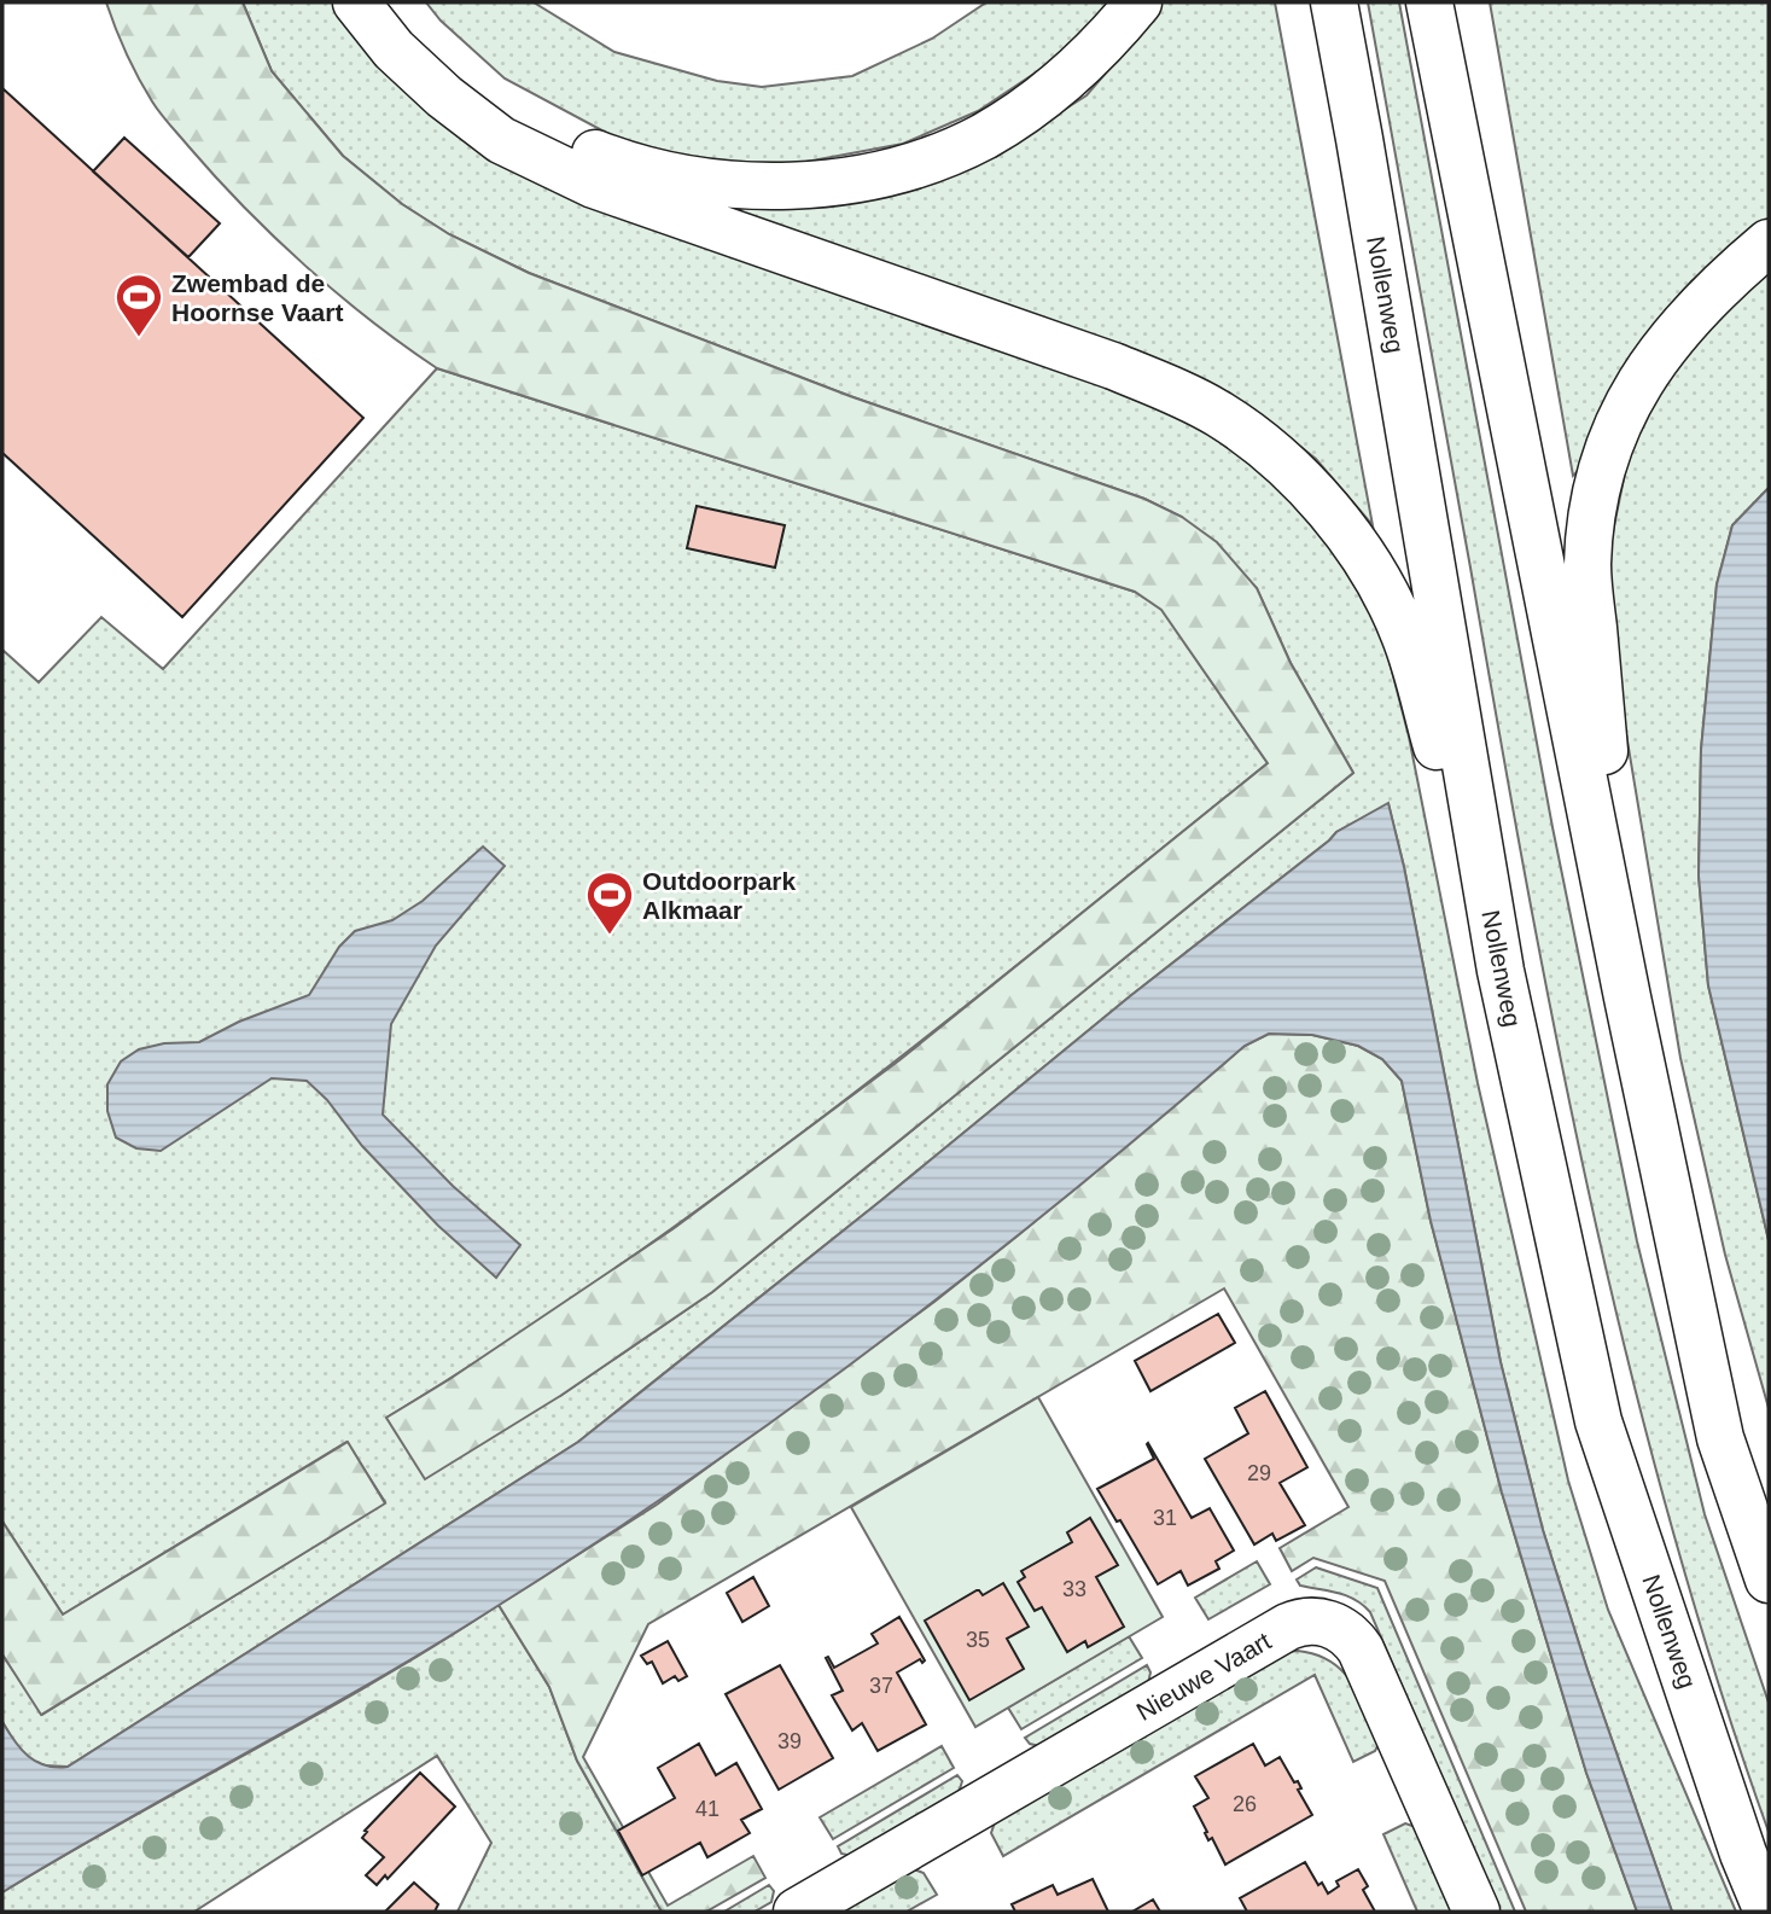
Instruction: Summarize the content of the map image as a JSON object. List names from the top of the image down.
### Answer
{
  "streets": {
    "main road": ["Nollenweg", "Nieuwe Vaart"]
  },
  "places": {
    "sports": ["Zwembad de Hoornse Vaart", "Outdoorpark Alkmaar"]
  },
  "house_numbers": [
    "29",
    "31",
    "33",
    "35",
    "37",
    "39",
    "26",
    "41"
  ]
}
